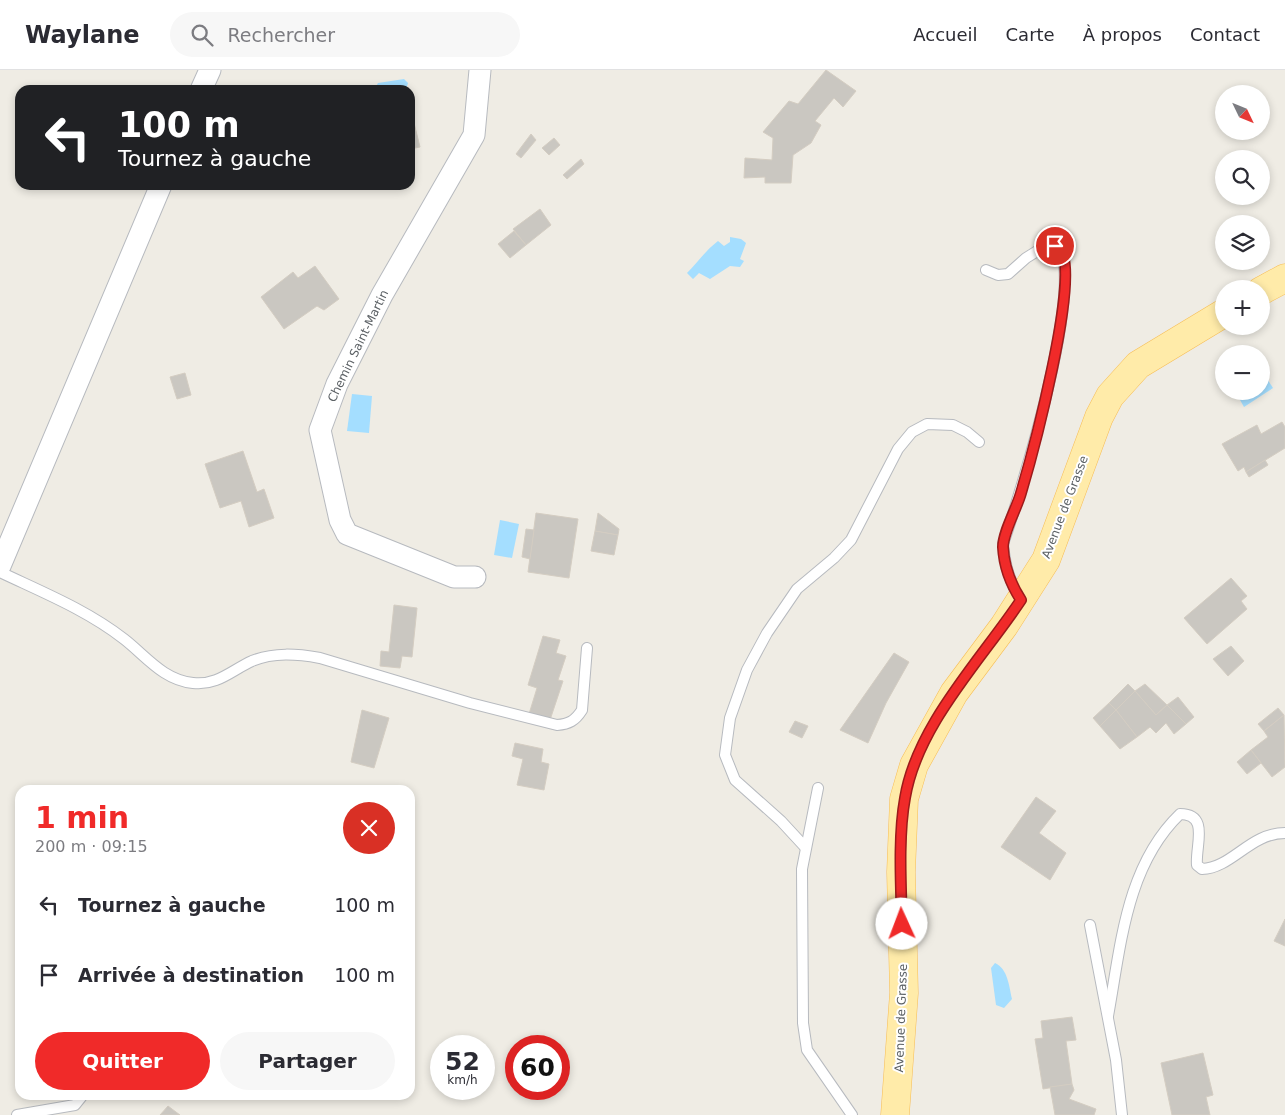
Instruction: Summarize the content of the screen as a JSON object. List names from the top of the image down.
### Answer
{
  "streets": {
    "main road": ["Avenue de Grasse"],
    "street": ["Chemin Saint-Martin"]
  },
  "north": "bottom right",
  "page": {
    "header": "Waylane",
    "search": "Rechercher",
    "nav": [
      "Accueil",
      "Carte",
      "À propos",
      "Contact"
    ],
    "map_buttons": ["+", "−"],
    "turn": ["100 m", "Tournez à gauche"],
    "heading": ["1 min", "200 m · 09:15"],
    "list": [
      {
        "name": "Tournez à gauche",
        "value": "100 m"
      },
      {
        "name": "Arrivée à destination",
        "value": "100 m"
      }
    ],
    "buttons": ["Quitter", "Partager"],
    "speed": "52 km/h",
    "limit": "60"
  }
}
